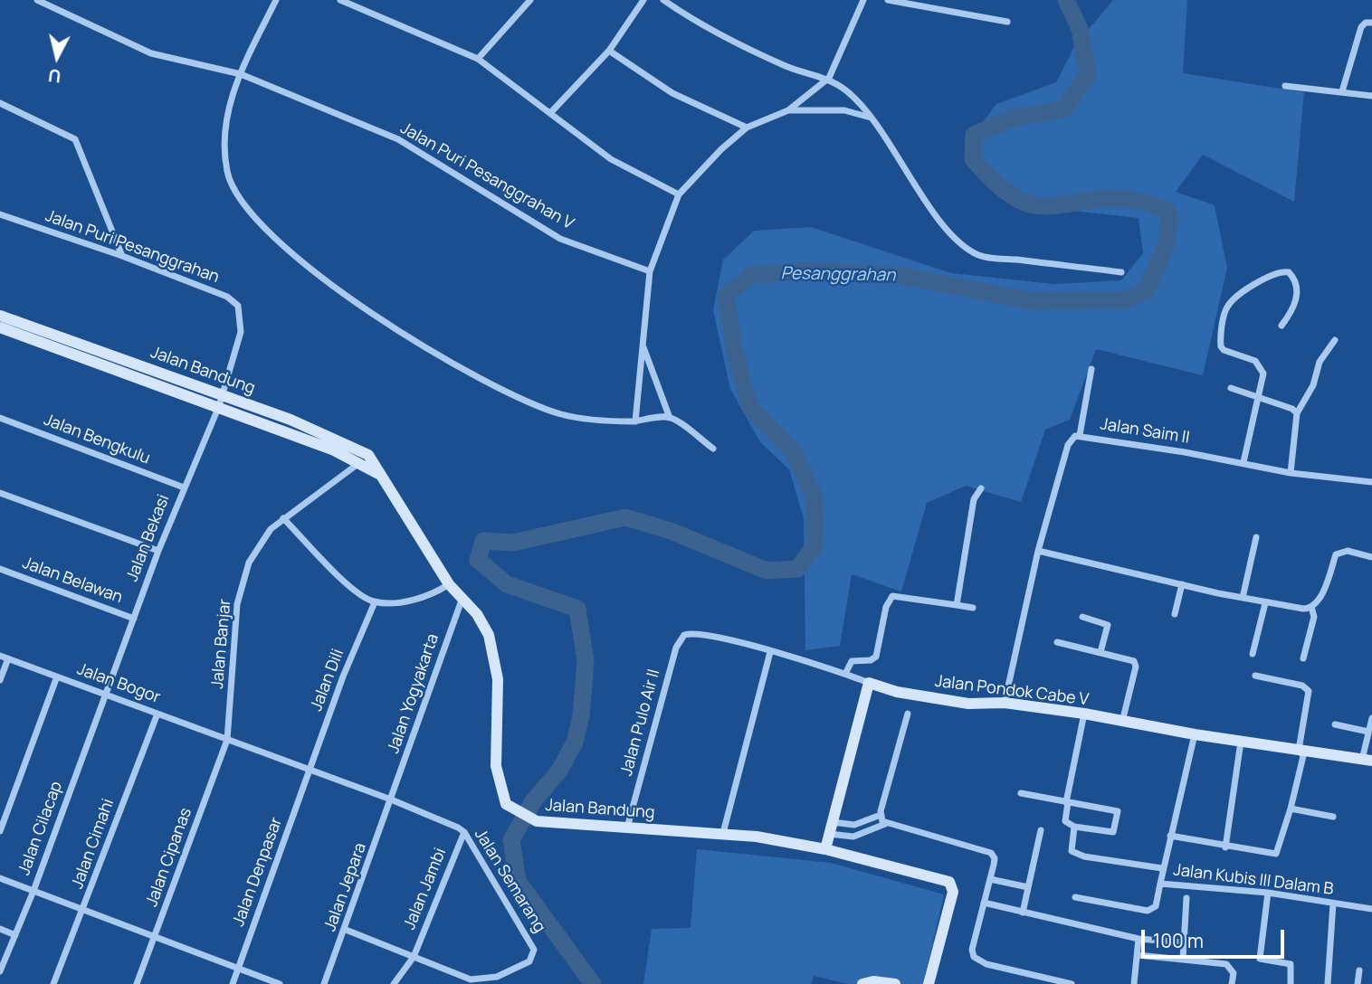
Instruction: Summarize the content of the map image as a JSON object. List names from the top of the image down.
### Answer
{
  "streets": {
    "street": [
      "Jalan Puri Pesanggrahan V",
      "Jalan Puri Pesanggrahan",
      "Jalan Bandung",
      "Jalan Saim II",
      "Jalan Bengkulu",
      "Jalan Bekasi",
      "Jalan Belawan",
      "Jalan Banjar",
      "Jalan Dili",
      "Jalan Bogor",
      "Jalan Pondok Cabe V",
      "Jalan Yogyakarta",
      "Jalan Pulo Air II",
      "Jalan Cilacap",
      "Jalan Cimahi",
      "Jalan Cipanas",
      "Jalan Denpasar",
      "Jalan Kubis III Dalam B",
      "Jalan Semarang",
      "Jalan Jepara",
      "Jalan Jambi"
    ]
  },
  "crossings": [
    ["Jalan Puri Pesanggrahan", "Jalan Bandung"],
    ["Jalan Puri Pesanggrahan", "Jalan Bekasi"],
    ["Jalan Bandung", "Jalan Bekasi"],
    ["Jalan Bandung", "Jalan Banjar"],
    ["Jalan Bandung", "Jalan Yogyakarta"],
    ["Jalan Bandung", "Jalan Pulo Air II"],
    ["Jalan Saim II", "Jalan Pondok Cabe V"],
    ["Jalan Bengkulu", "Jalan Bekasi"],
    ["Jalan Bekasi", "Jalan Belawan"],
    ["Jalan Bekasi", "Jalan Bogor"],
    ["Jalan Bekasi", "Jalan Cilacap"],
    ["Jalan Banjar", "Jalan Bogor"],
    ["Jalan Banjar", "Jalan Cipanas"],
    ["Jalan Banjar", "Jalan Semarang"],
    ["Jalan Dili", "Jalan Denpasar"],
    ["Jalan Dili", "Jalan Semarang"],
    ["Jalan Bogor", "Jalan Cilacap"],
    ["Jalan Bogor", "Jalan Cimahi"],
    ["Jalan Bogor", "Jalan Cipanas"],
    ["Jalan Bogor", "Jalan Semarang"],
    ["Jalan Pondok Cabe V", "Jalan Pulo Air II"],
    ["Jalan Yogyakarta", "Jalan Semarang"],
    ["Jalan Yogyakarta", "Jalan Jepara"],
    ["Jalan Cipanas", "Jalan Semarang"],
    ["Jalan Denpasar", "Jalan Semarang"],
    ["Jalan Semarang", "Jalan Jepara"],
    ["Jalan Semarang", "Jalan Jambi"]
  ],
  "water": ["Pesanggrahan"],
  "scale_bar": "100 m",
  "north": "bottom"
}
